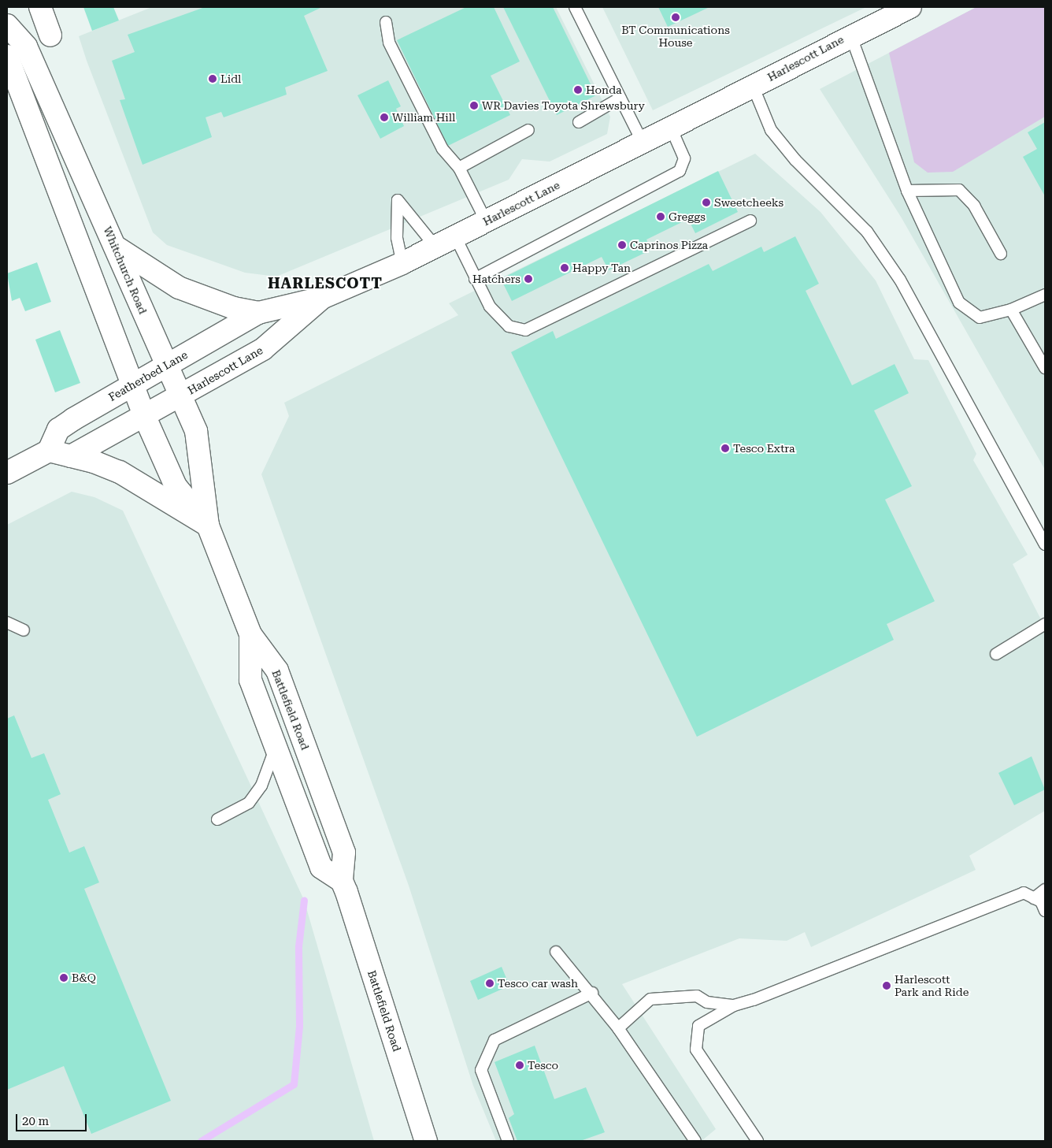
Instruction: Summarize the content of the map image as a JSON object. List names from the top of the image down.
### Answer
{
  "streets": {
    "main road": [
      "Harlescott Lane",
      "Whitchurch Road",
      "Featherbed Lane",
      "Battlefield Road"
    ]
  },
  "crossings": [
    ["Harlescott Lane", "Whitchurch Road"],
    ["Harlescott Lane", "Battlefield Road"],
    ["Whitchurch Road", "Featherbed Lane"],
    ["Whitchurch Road", "Battlefield Road"]
  ],
  "districts": ["HARLESCOTT"],
  "places": [
    "BT Communications House",
    "Lidl",
    "Honda",
    "WR Davies Toyota Shrewsbury",
    "William Hill",
    "Sweetcheeks",
    "Greggs",
    "Caprinos Pizza",
    "Happy Tan",
    "Hatchers",
    "Tesco Extra",
    "B&Q",
    "Tesco car wash",
    "Harlescott Park and Ride",
    "Tesco"
  ],
  "scale_bar": "20 m"
}
